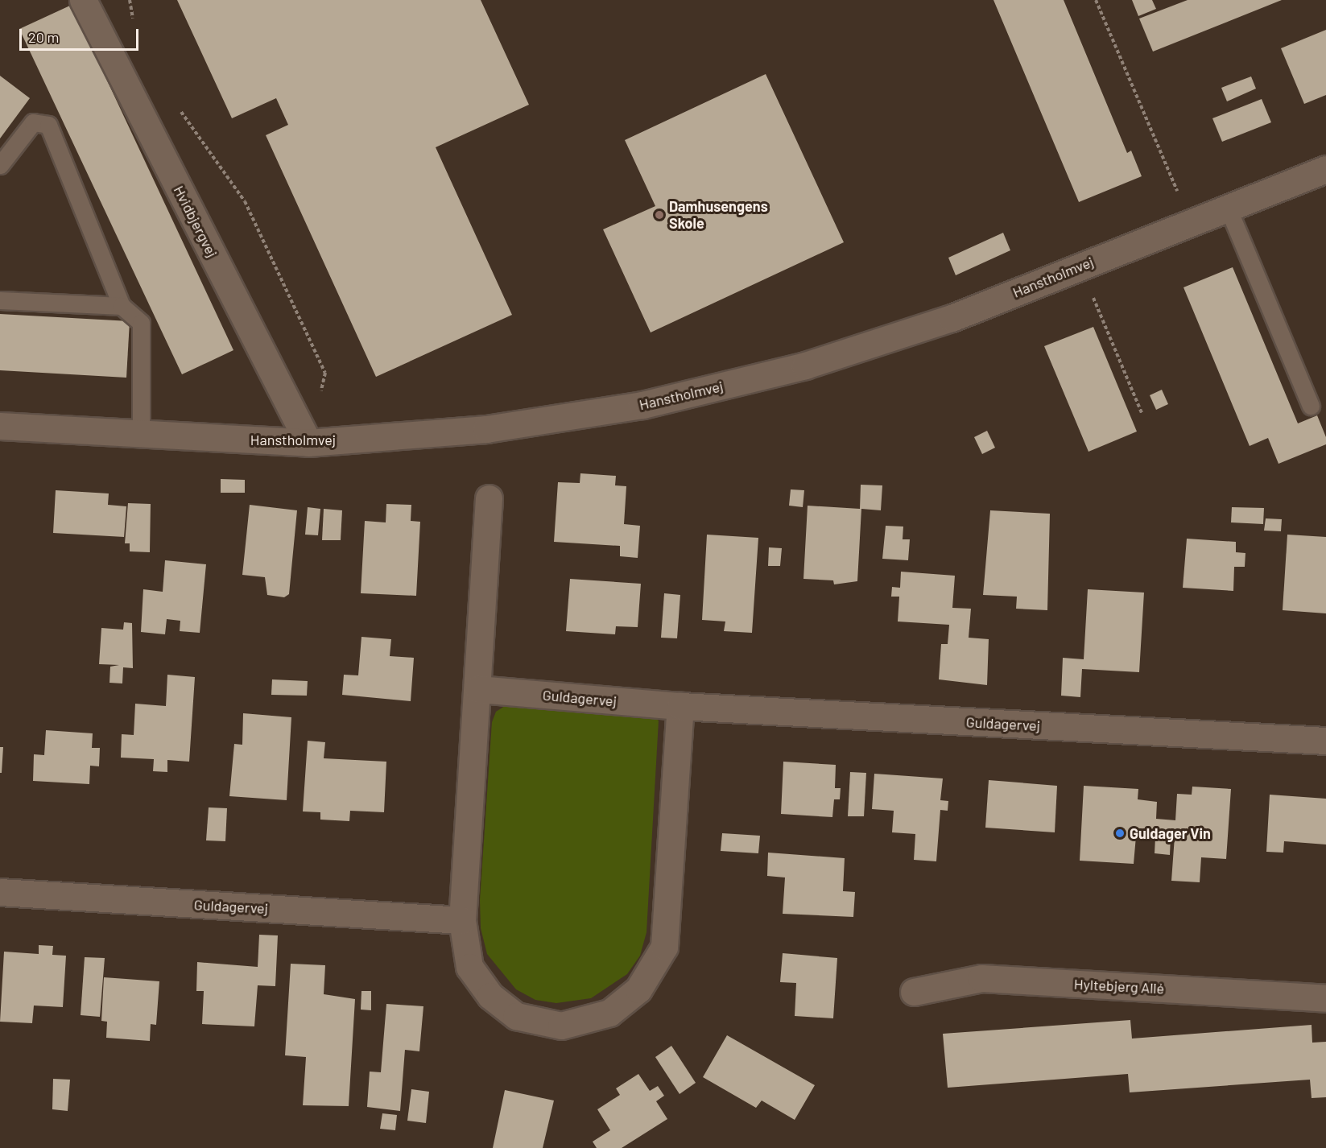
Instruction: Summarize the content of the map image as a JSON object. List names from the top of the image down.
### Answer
{
  "streets": {
    "street": [
      "Hvidbjergvej",
      "Hanstholmvej",
      "Guldagervej",
      "Hyltebjerg Allé"
    ]
  },
  "crossings": [
    ["Hvidbjergvej", "Hanstholmvej"]
  ],
  "places": ["Damhusengens Skole", "Guldager Vin"],
  "scale_bar": "20 m"
}
